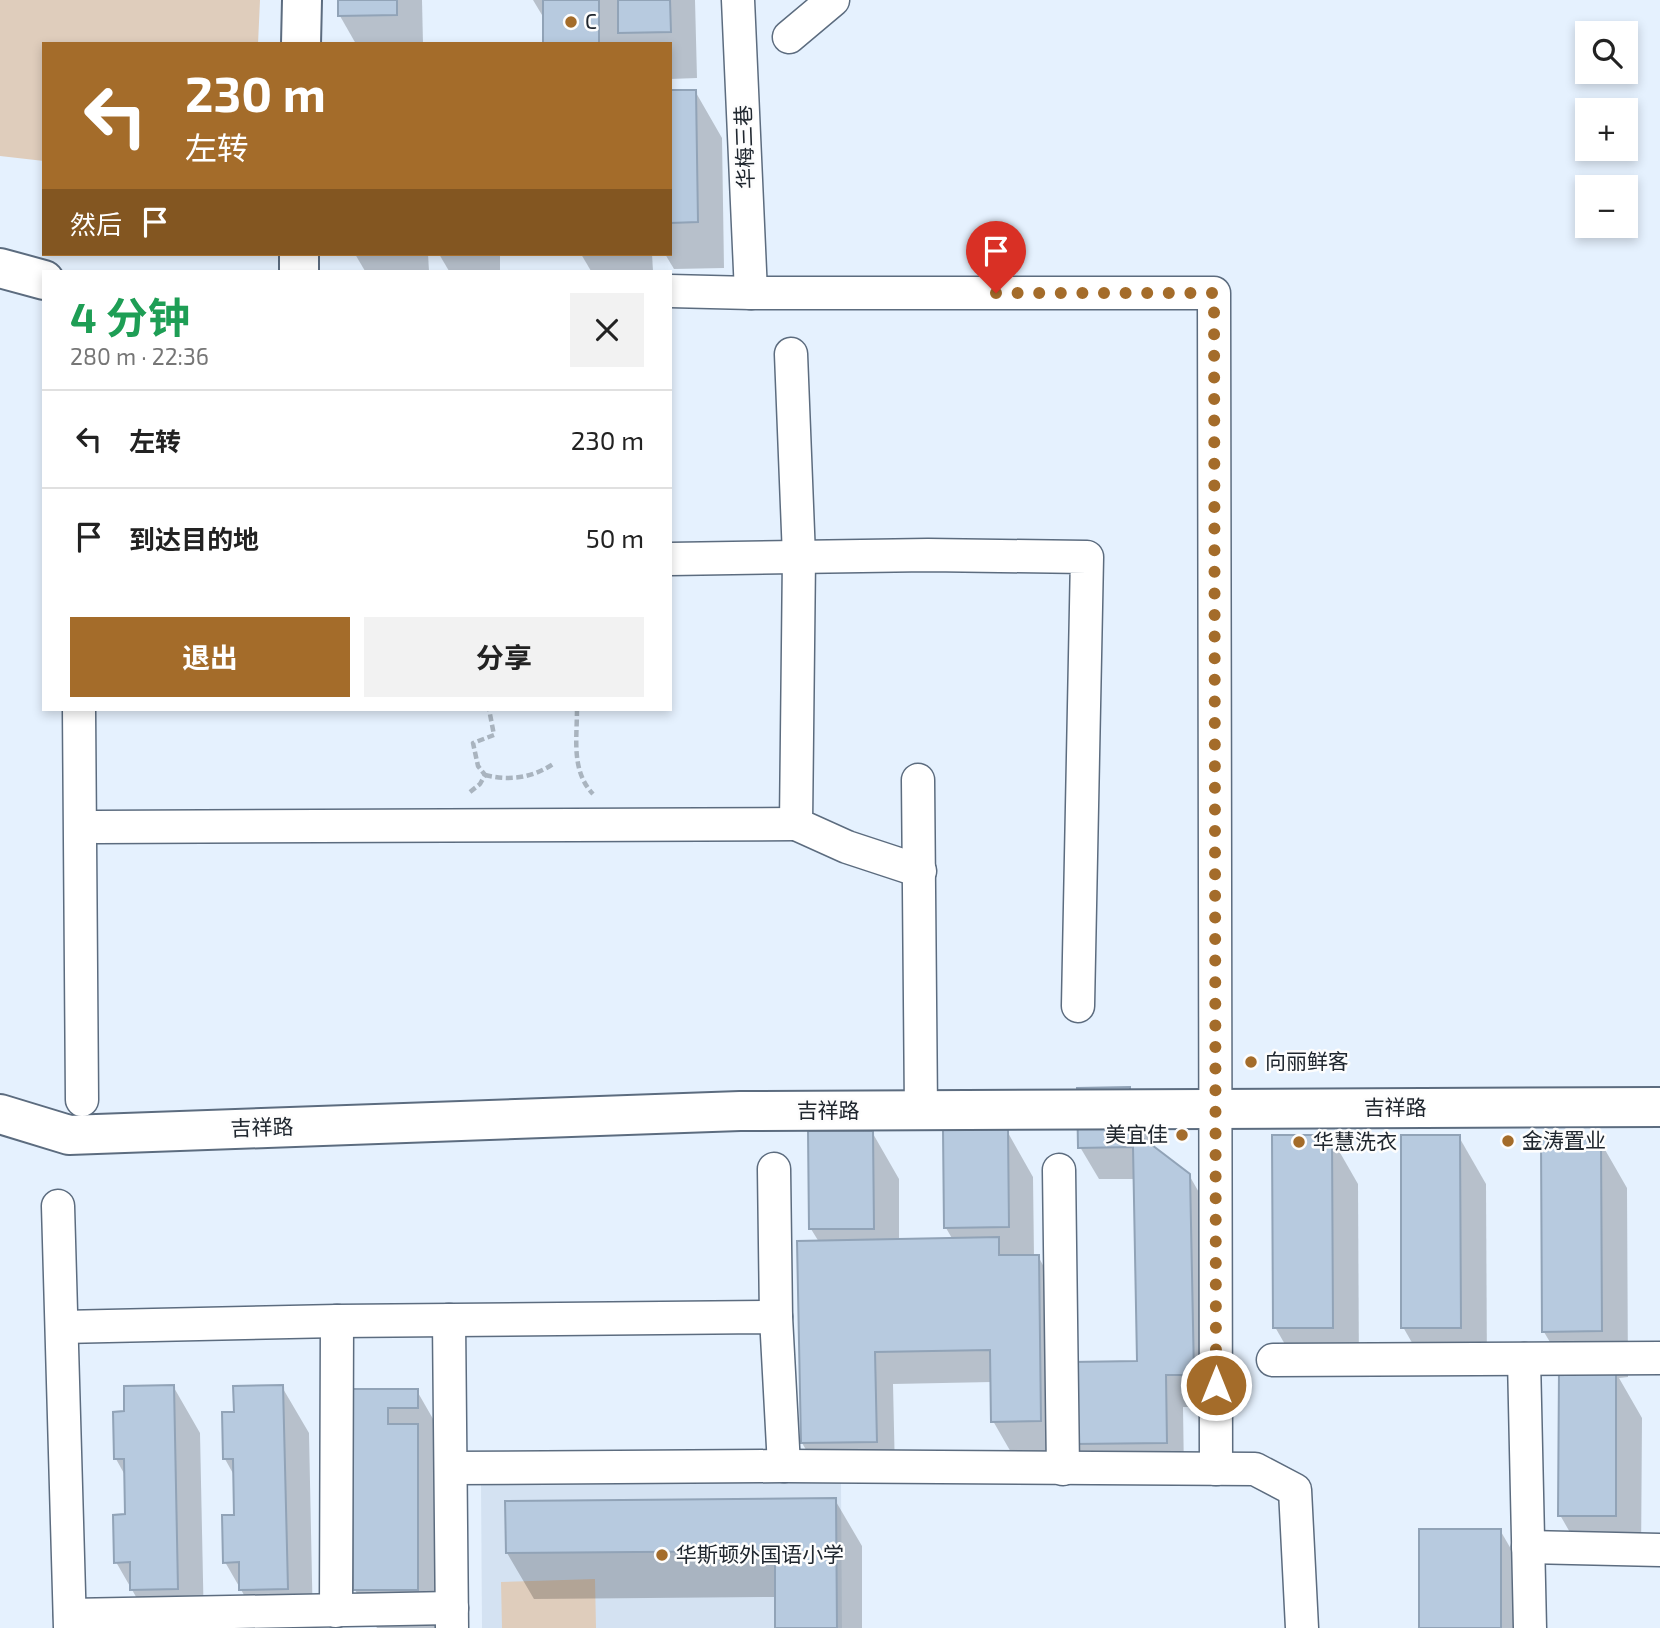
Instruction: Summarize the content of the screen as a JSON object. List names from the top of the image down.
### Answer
{
  "streets": {
    "street": ["华梅三巷", "吉祥路"]
  },
  "places": [
    "C",
    "向丽鲜客",
    "美宜佳",
    "金涛置业",
    "华慧洗衣",
    "华斯顿外国语小学"
  ],
  "page": {
    "map_buttons": ["+", "−"],
    "turn": ["230 m", "左转"],
    "then": "然后",
    "heading": ["4 分钟", "280 m · 22:36"],
    "list": [
      {
        "name": "左转",
        "value": "230 m"
      },
      {
        "name": "到达目的地",
        "value": "50 m"
      }
    ],
    "buttons": ["退出", "分享"]
  }
}
